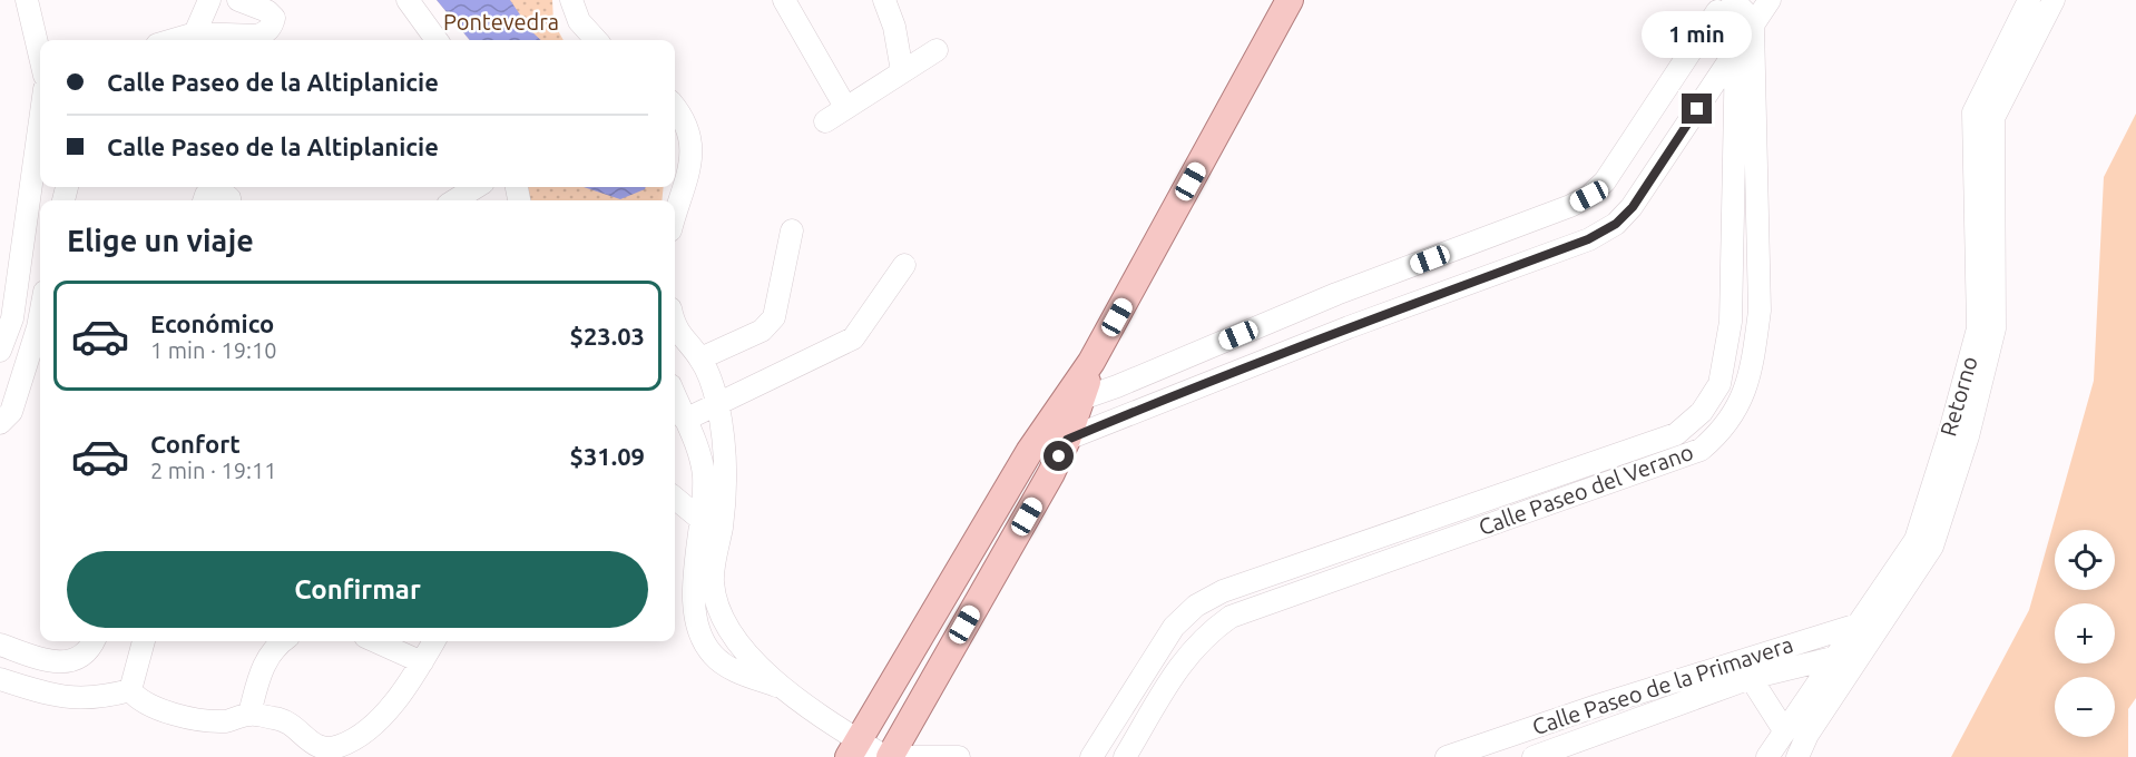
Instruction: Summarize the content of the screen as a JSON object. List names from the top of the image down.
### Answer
{
  "streets": {
    "street": ["Retorno", "Calle Paseo del Verano", "Calle Paseo de la Primavera"]
  },
  "crossings": [
    ["Retorno", "Calle Paseo de la Primavera"]
  ],
  "parks": ["Pontevedra"],
  "page": {
    "bubble": "1 min",
    "banner": ["Calle Paseo de la Altiplanicie", "Calle Paseo de la Altiplanicie"],
    "heading": "Elige un viaje",
    "list": [
      {
        "name": "Económico",
        "note": "1 min · 19:10",
        "value": "$23.03"
      },
      {
        "name": "Confort",
        "note": "2 min · 19:11",
        "value": "$31.09"
      }
    ],
    "map_buttons": ["+", "−"],
    "buttons": "Confirmar"
  }
}
